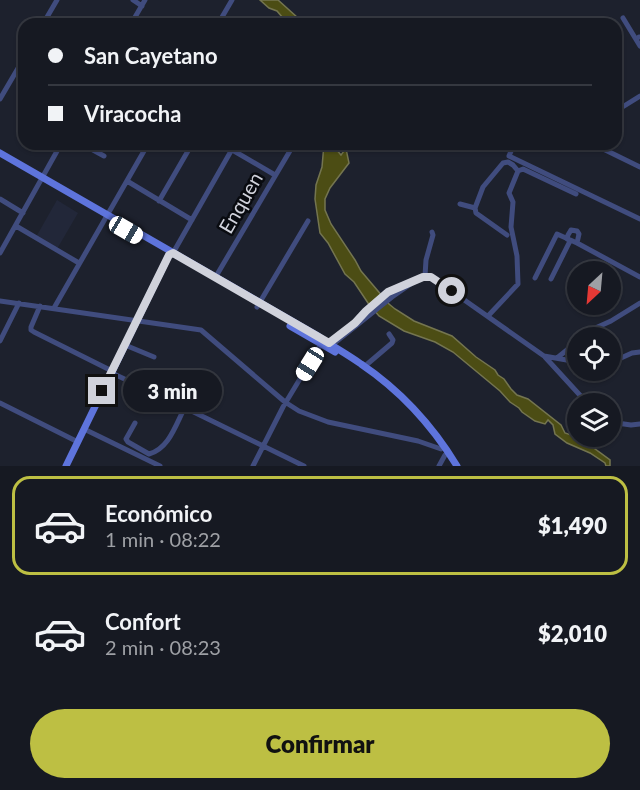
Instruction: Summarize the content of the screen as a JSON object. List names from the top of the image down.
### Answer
{
  "streets": {
    "street": ["Enquen"]
  },
  "north": "bottom left",
  "page": {
    "banner": ["San Cayetano", "Viracocha"],
    "bubble": "3 min",
    "list": [
      {
        "name": "Económico",
        "note": "1 min · 08:22",
        "value": "$1,490"
      },
      {
        "name": "Confort",
        "note": "2 min · 08:23",
        "value": "$2,010"
      }
    ],
    "buttons": "Confirmar"
  }
}
